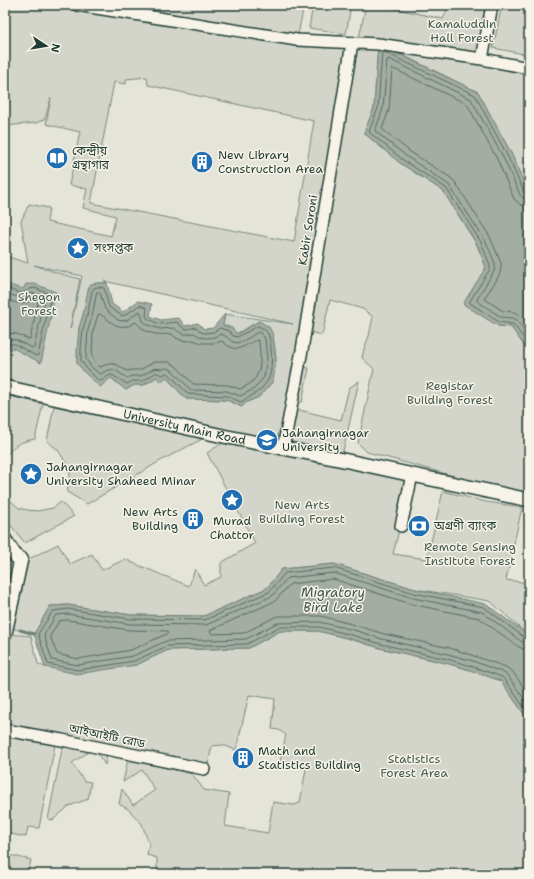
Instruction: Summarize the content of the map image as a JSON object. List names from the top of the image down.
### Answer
{
  "streets": {
    "street": ["Kabir Soroni", "University Main Road", "আইআইটি রোড"]
  },
  "crossings": [
    ["Kabir Soroni", "University Main Road"]
  ],
  "water": ["Migratory Bird Lake"],
  "parks": [
    "Kamaluddin Hall Forest",
    "Shegon Forest",
    "Registar Building Forest",
    "New Arts Building Forest",
    "Remote Sensing Institute Forest",
    "Statistics Forest Area"
  ],
  "places": {
    "library": ["কেন্দ্রীয় গ্রন্থাগার"],
    "building": ["New Library Construction Area", "New Arts Building", "Math and Statistics Building"],
    "place": ["সংসপ্তক", "Jahangirnagar University Shaheed Minar", "Murad Chattor"],
    "school or university": ["Jahangirnagar University"],
    "bank": ["অগ্রণী ব্যাংক"]
  },
  "north": "right"
}
